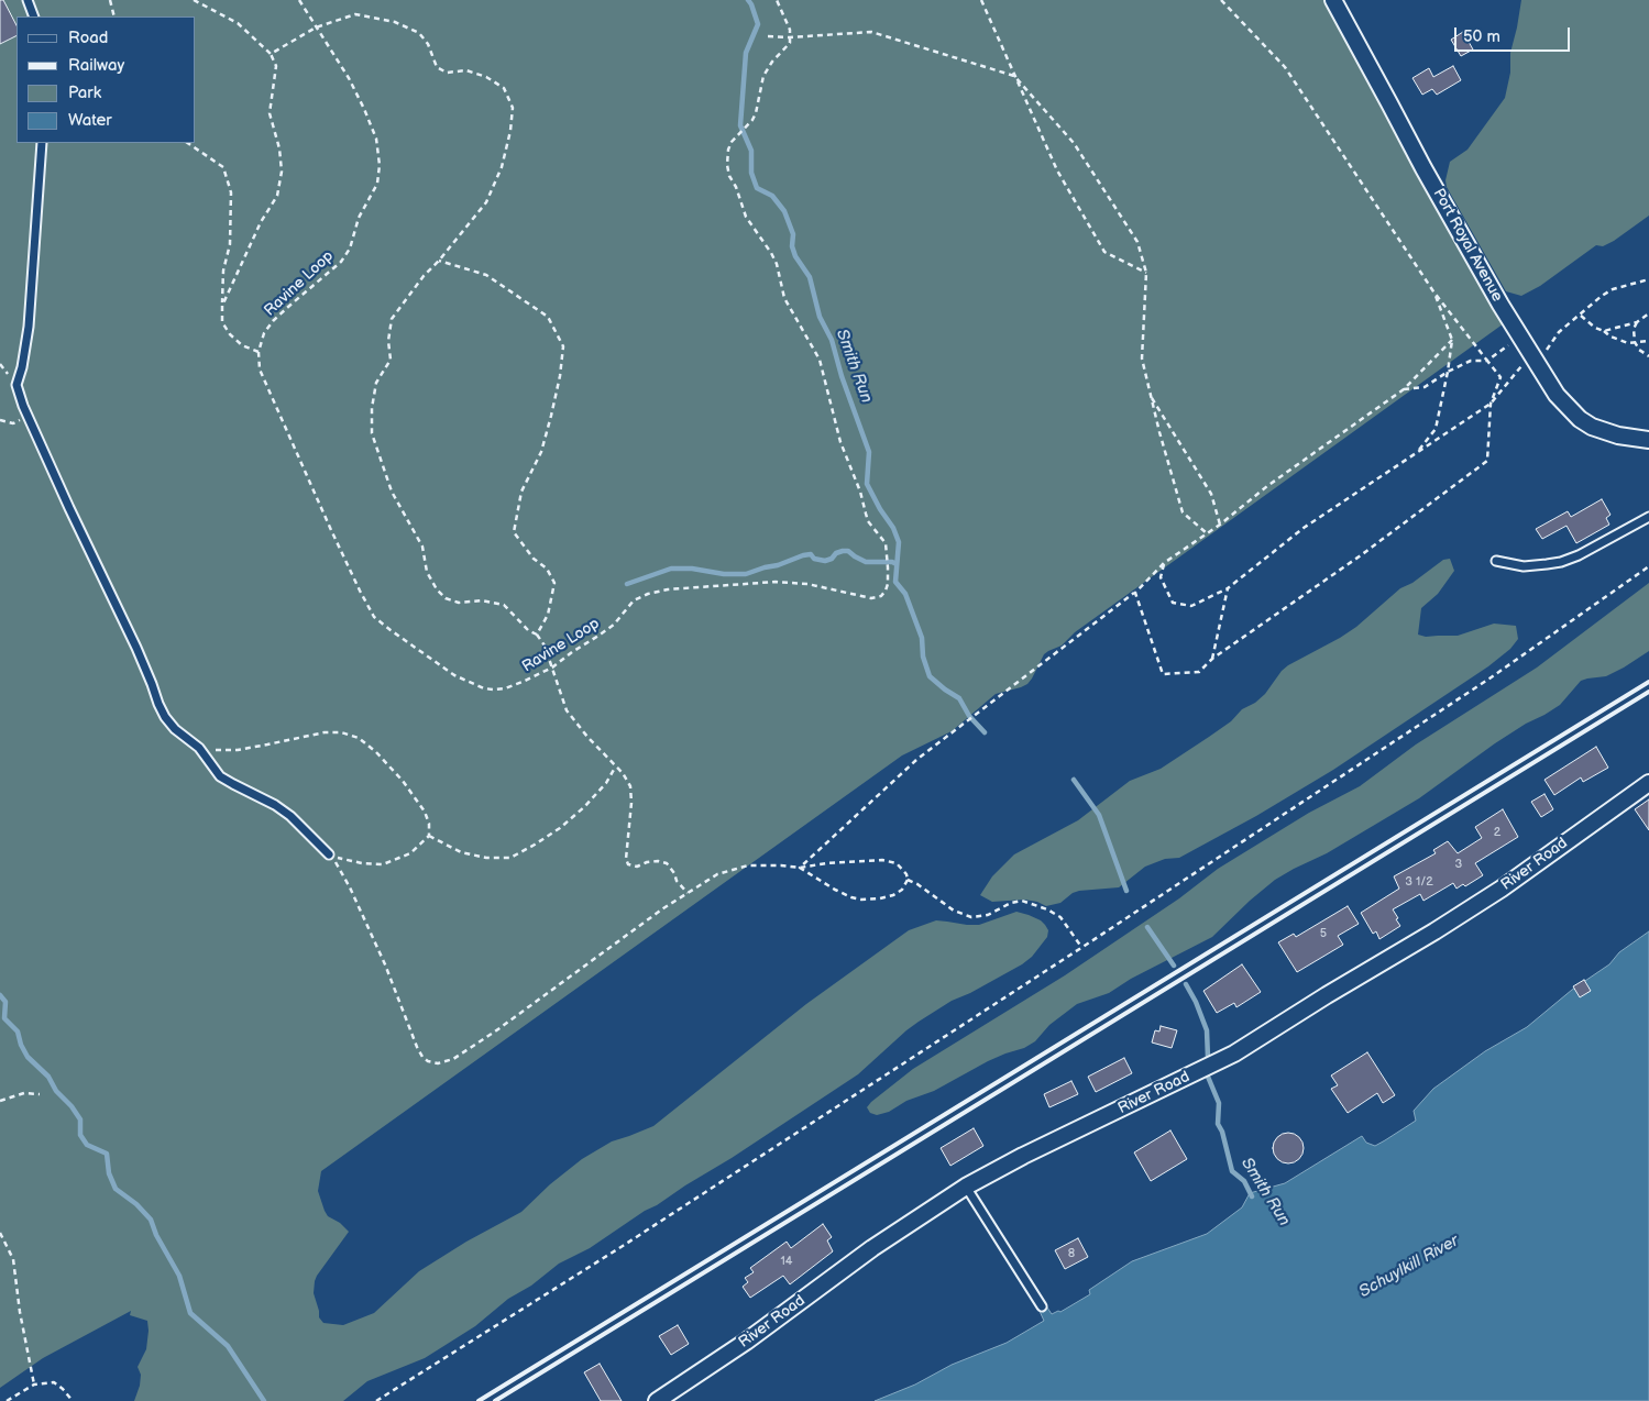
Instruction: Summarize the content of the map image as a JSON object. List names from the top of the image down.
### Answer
{
  "streets": {
    "street": ["Port Royal Avenue", "River Road"],
    "path": ["Ravine Loop"]
  },
  "water": ["Smith Run", "Schuylkill River"],
  "house_numbers": [
    "2",
    "3",
    "3 1/2",
    "5",
    "8",
    "14"
  ],
  "legend": [
    "Road",
    "Railway",
    "Park",
    "Water"
  ],
  "scale_bar": "50 m"
}
